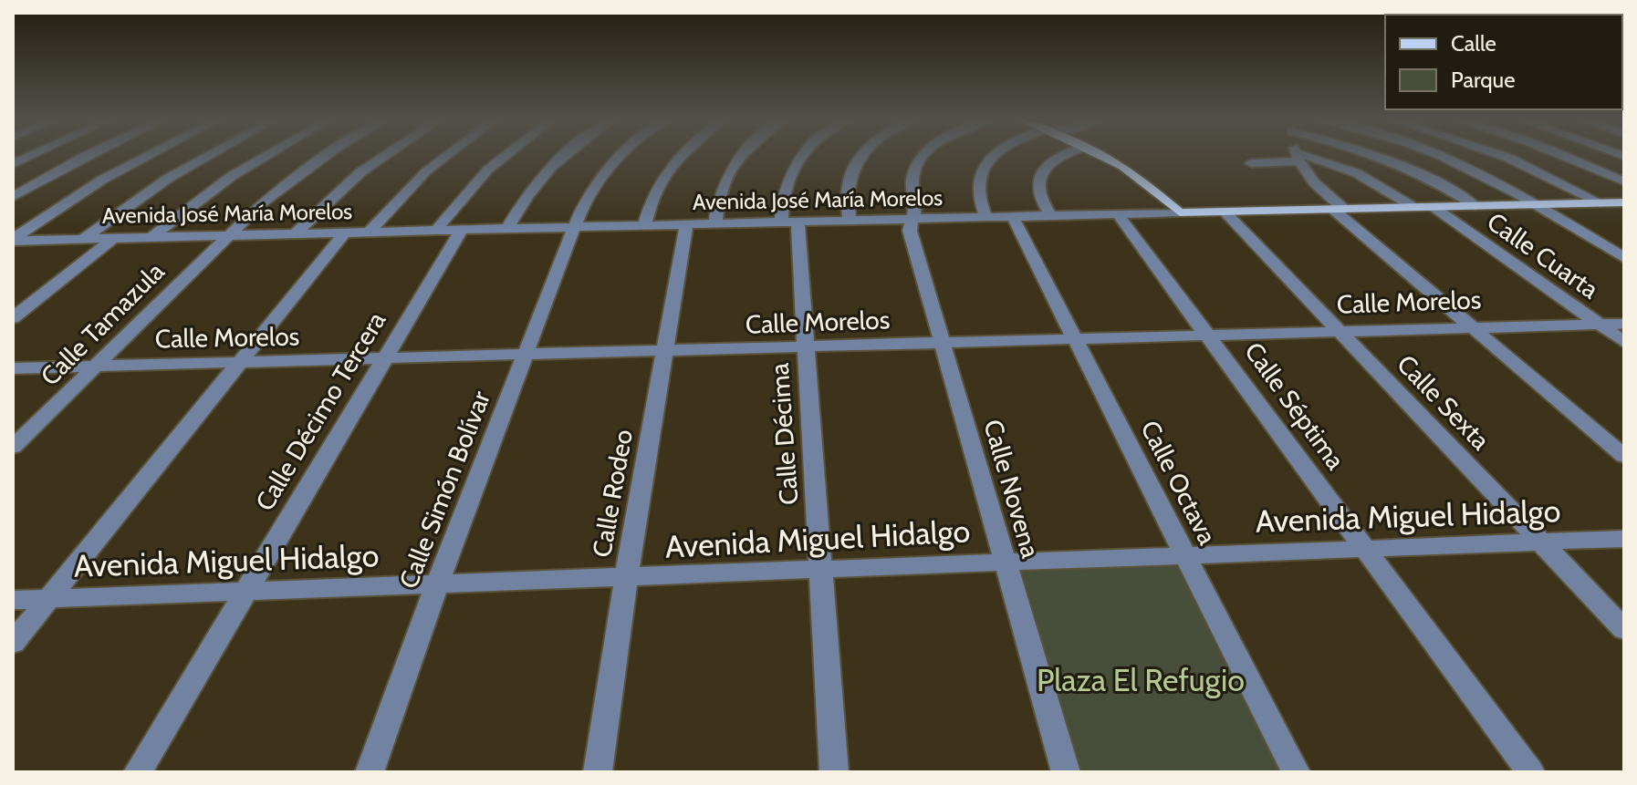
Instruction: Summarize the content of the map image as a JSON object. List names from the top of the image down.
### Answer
{
  "streets": {
    "main road": ["Avenida José María Morelos"],
    "street": [
      "Calle Cuarta",
      "Calle Morelos",
      "Calle Tamazula",
      "Calle Sexta",
      "Calle Séptima",
      "Calle Décimo Tercera",
      "Calle Décima",
      "Calle Octava",
      "Calle Novena",
      "Calle Simón Bolívar",
      "Calle Rodeo",
      "Avenida Miguel Hidalgo"
    ]
  },
  "crossings": [
    ["Avenida José María Morelos", "Calle Cuarta"],
    ["Avenida José María Morelos", "Calle Tamazula"],
    ["Avenida José María Morelos", "Calle Sexta"],
    ["Avenida José María Morelos", "Calle Séptima"],
    ["Avenida José María Morelos", "Calle Décimo Tercera"],
    ["Avenida José María Morelos", "Calle Décima"],
    ["Avenida José María Morelos", "Calle Octava"],
    ["Avenida José María Morelos", "Calle Novena"],
    ["Avenida José María Morelos", "Calle Simón Bolívar"],
    ["Avenida José María Morelos", "Calle Rodeo"],
    ["Calle Cuarta", "Calle Morelos"],
    ["Calle Morelos", "Calle Tamazula"],
    ["Calle Morelos", "Calle Sexta"],
    ["Calle Morelos", "Calle Séptima"],
    ["Calle Morelos", "Calle Décimo Tercera"],
    ["Calle Morelos", "Calle Décima"],
    ["Calle Morelos", "Calle Octava"],
    ["Calle Morelos", "Calle Novena"],
    ["Calle Morelos", "Calle Simón Bolívar"],
    ["Calle Morelos", "Calle Rodeo"],
    ["Calle Sexta", "Avenida Miguel Hidalgo"],
    ["Calle Séptima", "Avenida Miguel Hidalgo"],
    ["Calle Décimo Tercera", "Avenida Miguel Hidalgo"],
    ["Calle Décima", "Avenida Miguel Hidalgo"],
    ["Calle Octava", "Avenida Miguel Hidalgo"],
    ["Calle Novena", "Avenida Miguel Hidalgo"],
    ["Calle Simón Bolívar", "Avenida Miguel Hidalgo"],
    ["Calle Rodeo", "Avenida Miguel Hidalgo"]
  ],
  "parks": ["Plaza El Refugio"],
  "legend": ["Calle", "Parque"]
}
